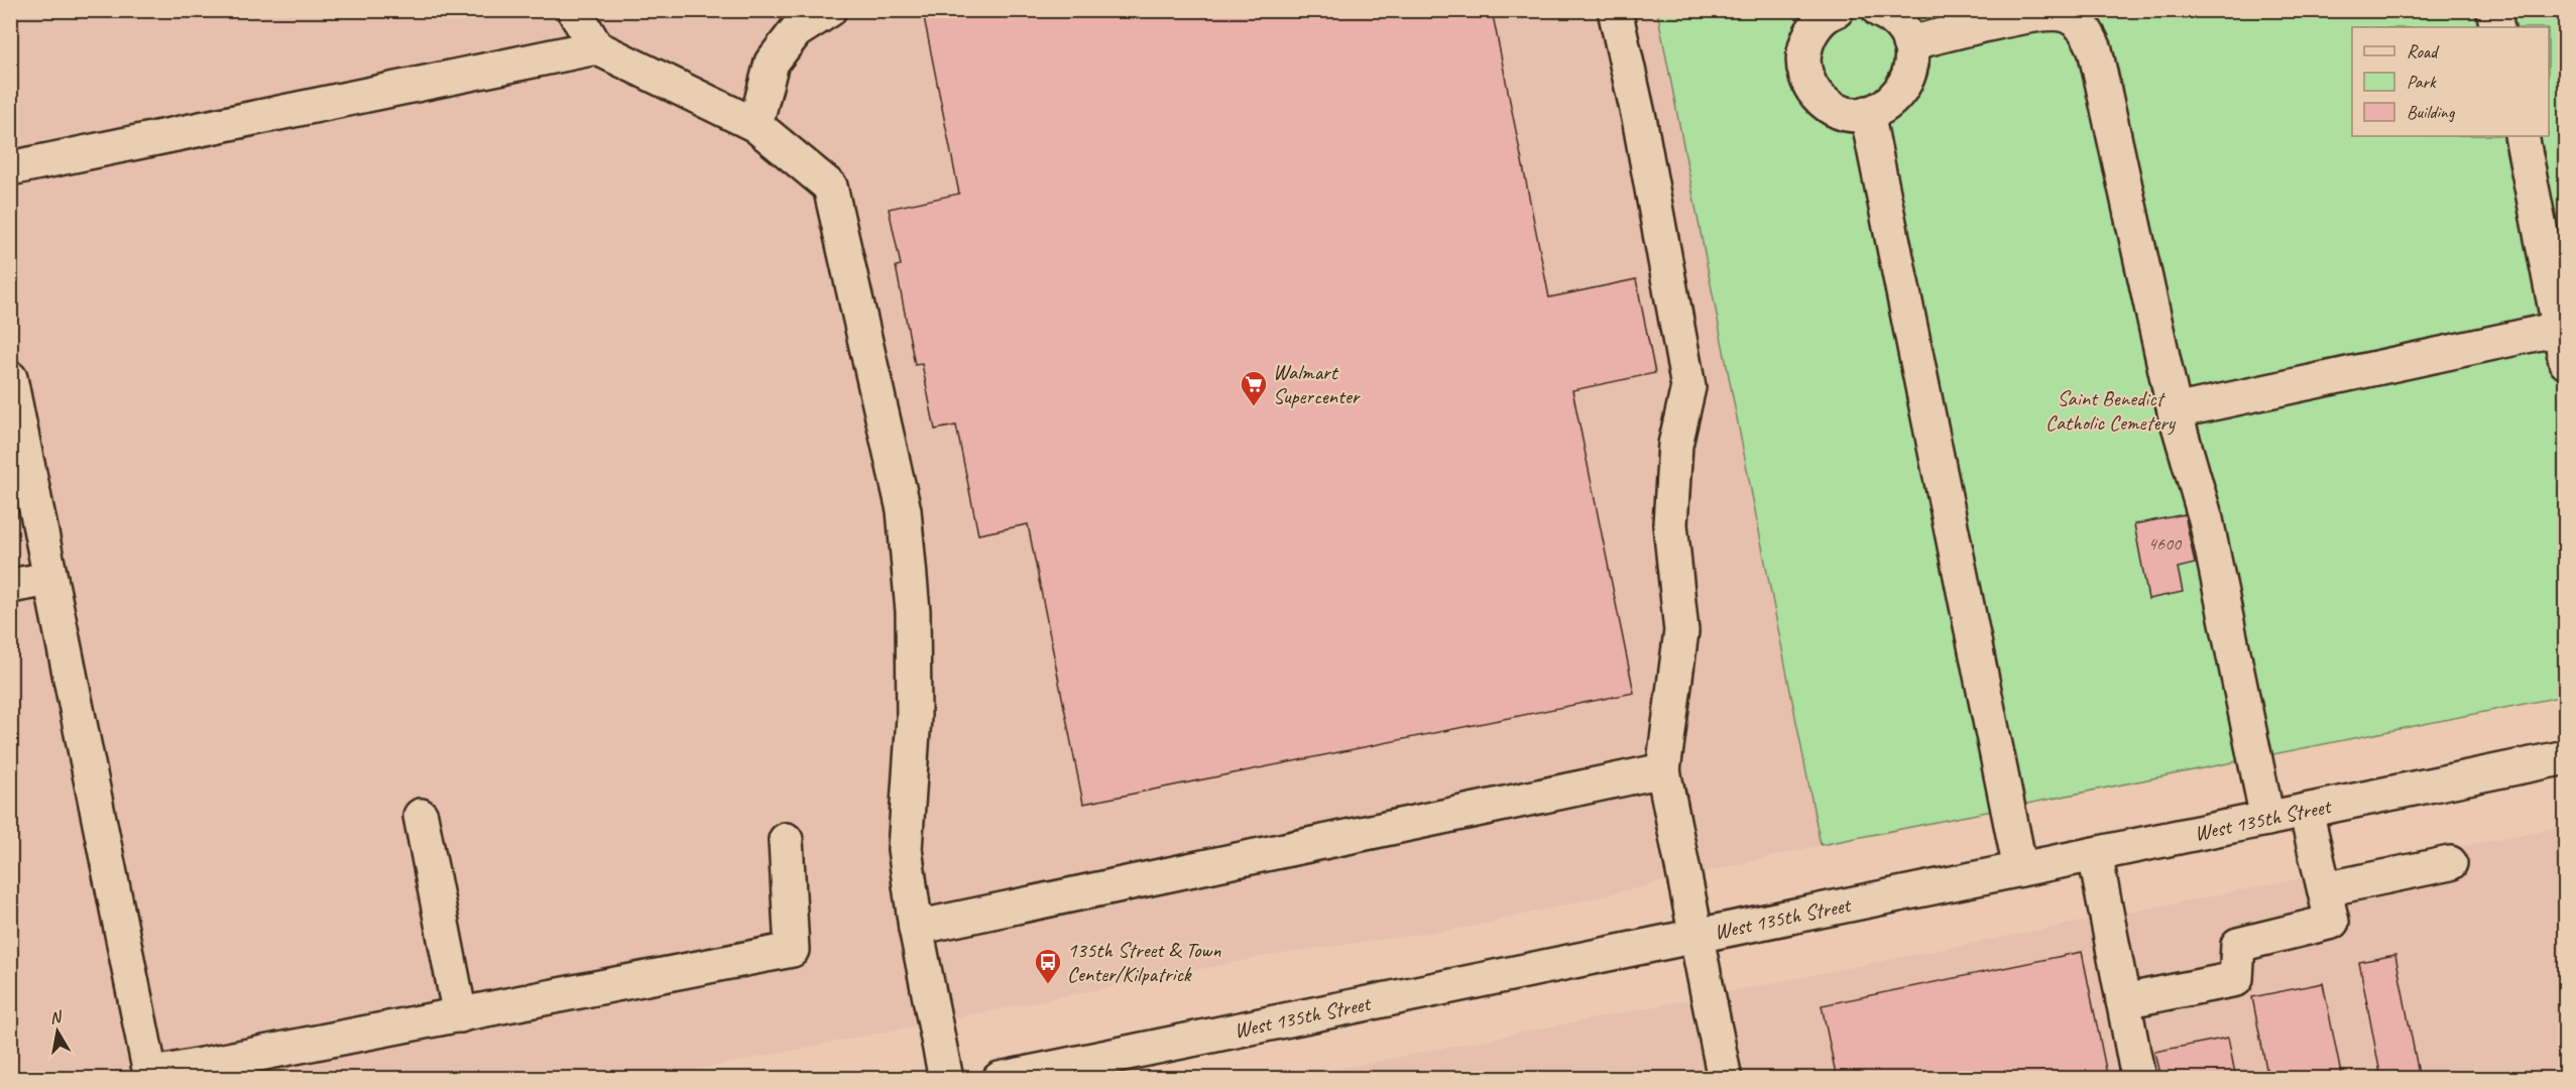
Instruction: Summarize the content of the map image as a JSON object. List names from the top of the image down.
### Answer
{
  "streets": {
    "street": ["West 135th Street"]
  },
  "parks": ["Saint Benedict Catholic Cemetery"],
  "places": {
    "supermarket": ["Walmart Supercenter"],
    "bus stop": ["135th Street & Town Center/Kilpatrick"]
  },
  "house_numbers": ["4600"],
  "legend": ["Road", "Park", "Building"],
  "north": "top"
}
